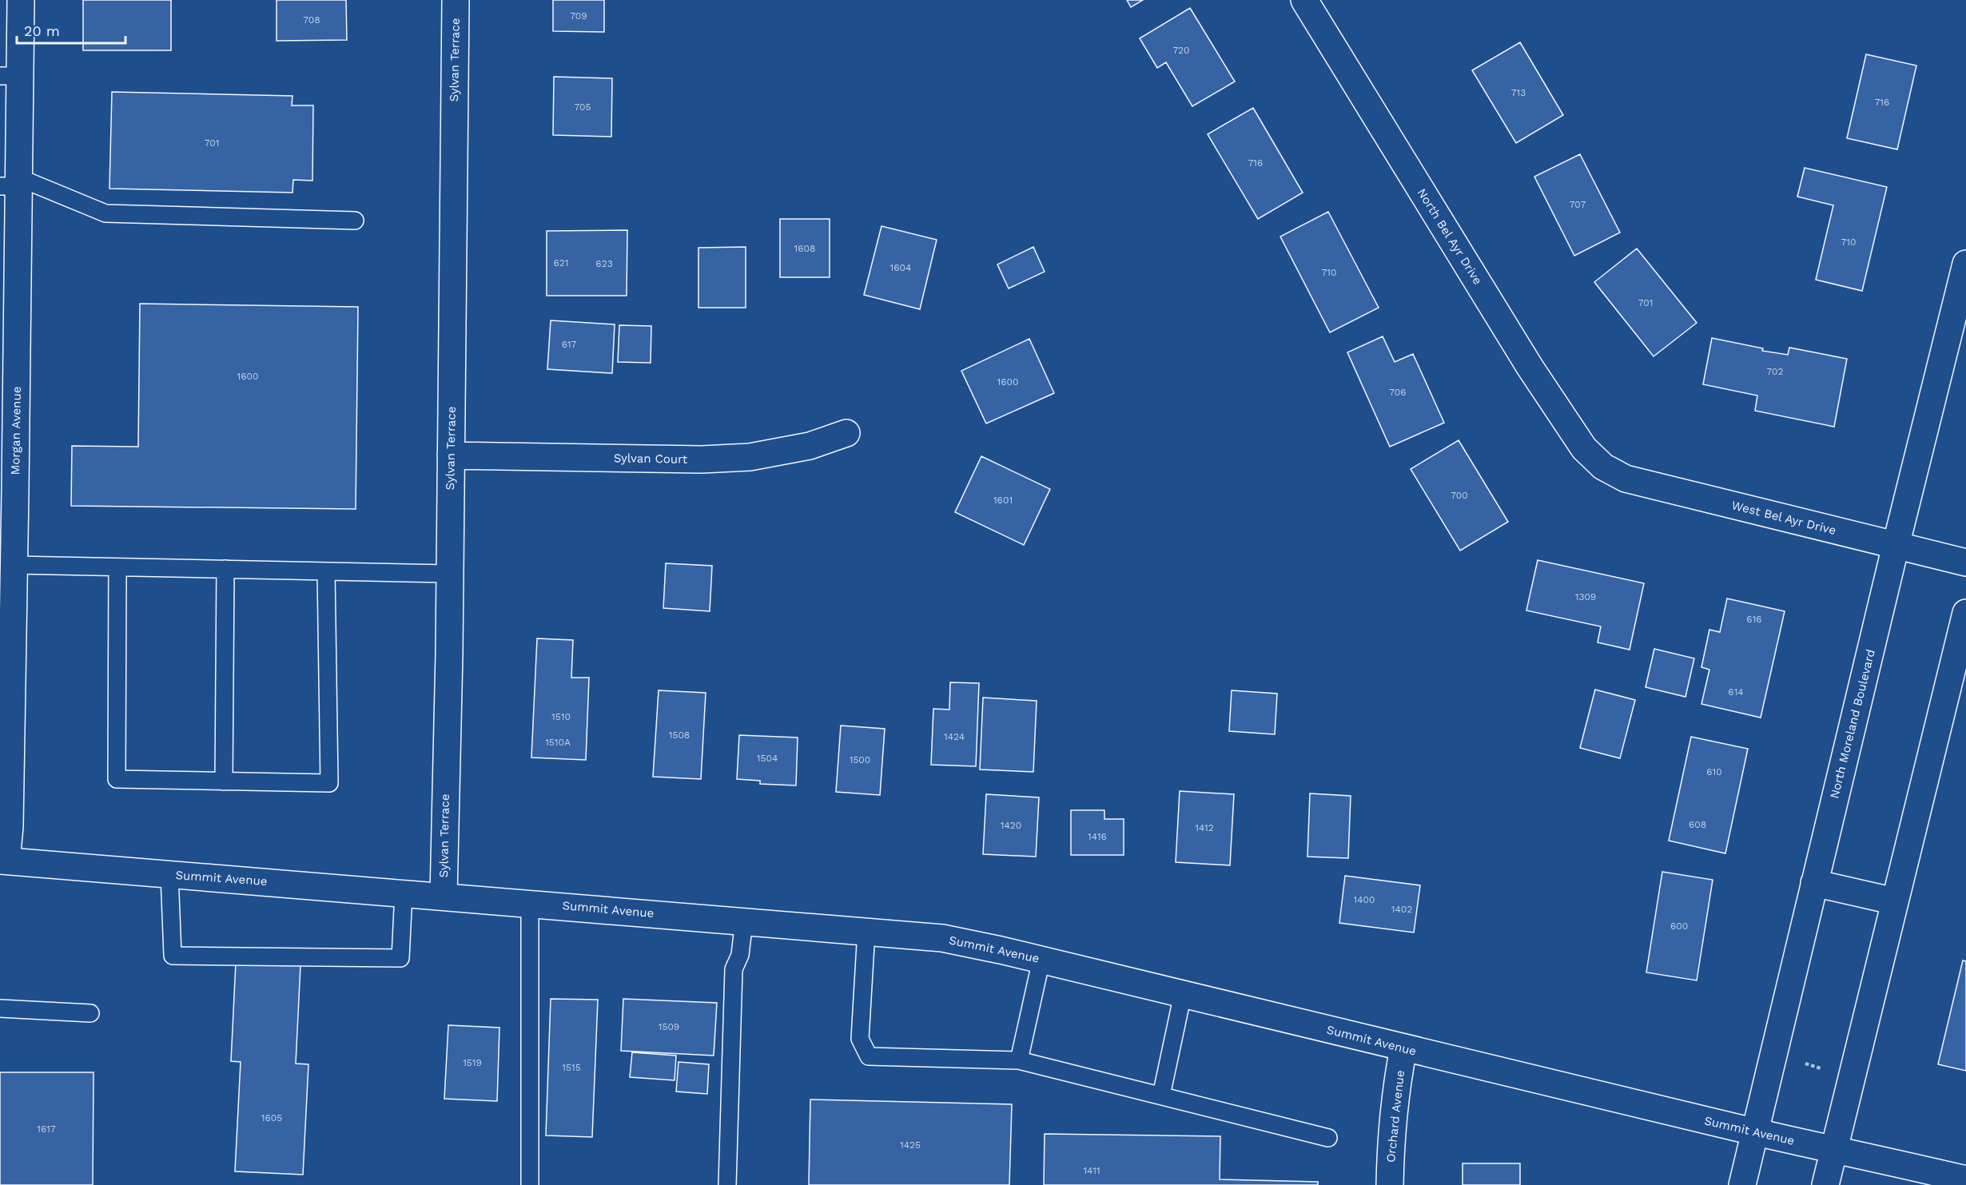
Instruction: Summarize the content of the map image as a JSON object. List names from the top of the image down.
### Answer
{
  "streets": {
    "street": [
      "Sylvan Terrace",
      "North Bel Ayr Drive",
      "Morgan Avenue",
      "Sylvan Court",
      "West Bel Ayr Drive",
      "North Moreland Boulevard",
      "Summit Avenue",
      "Orchard Avenue"
    ]
  },
  "crossings": [
    ["Sylvan Terrace", "Sylvan Court"],
    ["Sylvan Terrace", "Summit Avenue"],
    ["North Bel Ayr Drive", "West Bel Ayr Drive"],
    ["Morgan Avenue", "Summit Avenue"],
    ["West Bel Ayr Drive", "North Moreland Boulevard"],
    ["North Moreland Boulevard", "Summit Avenue"],
    ["Summit Avenue", "Orchard Avenue"]
  ],
  "house_numbers": [
    "709",
    "708",
    "720",
    "713",
    "716",
    "705",
    "701",
    "716",
    "707",
    "710",
    "1608",
    "621",
    "623",
    "1604",
    "710",
    "701",
    "617",
    "702",
    "1600",
    "1600",
    "706",
    "700",
    "1601",
    "1309",
    "616",
    "614",
    "1510",
    "1508",
    "1424",
    "1510A",
    "1504",
    "1500",
    "610",
    "608",
    "1420",
    "1412",
    "1416",
    "1400",
    "1402",
    "600",
    "1509",
    "1519",
    "1515",
    "1605",
    "1617",
    "1425",
    "1411"
  ],
  "scale_bar": "20 m"
}
